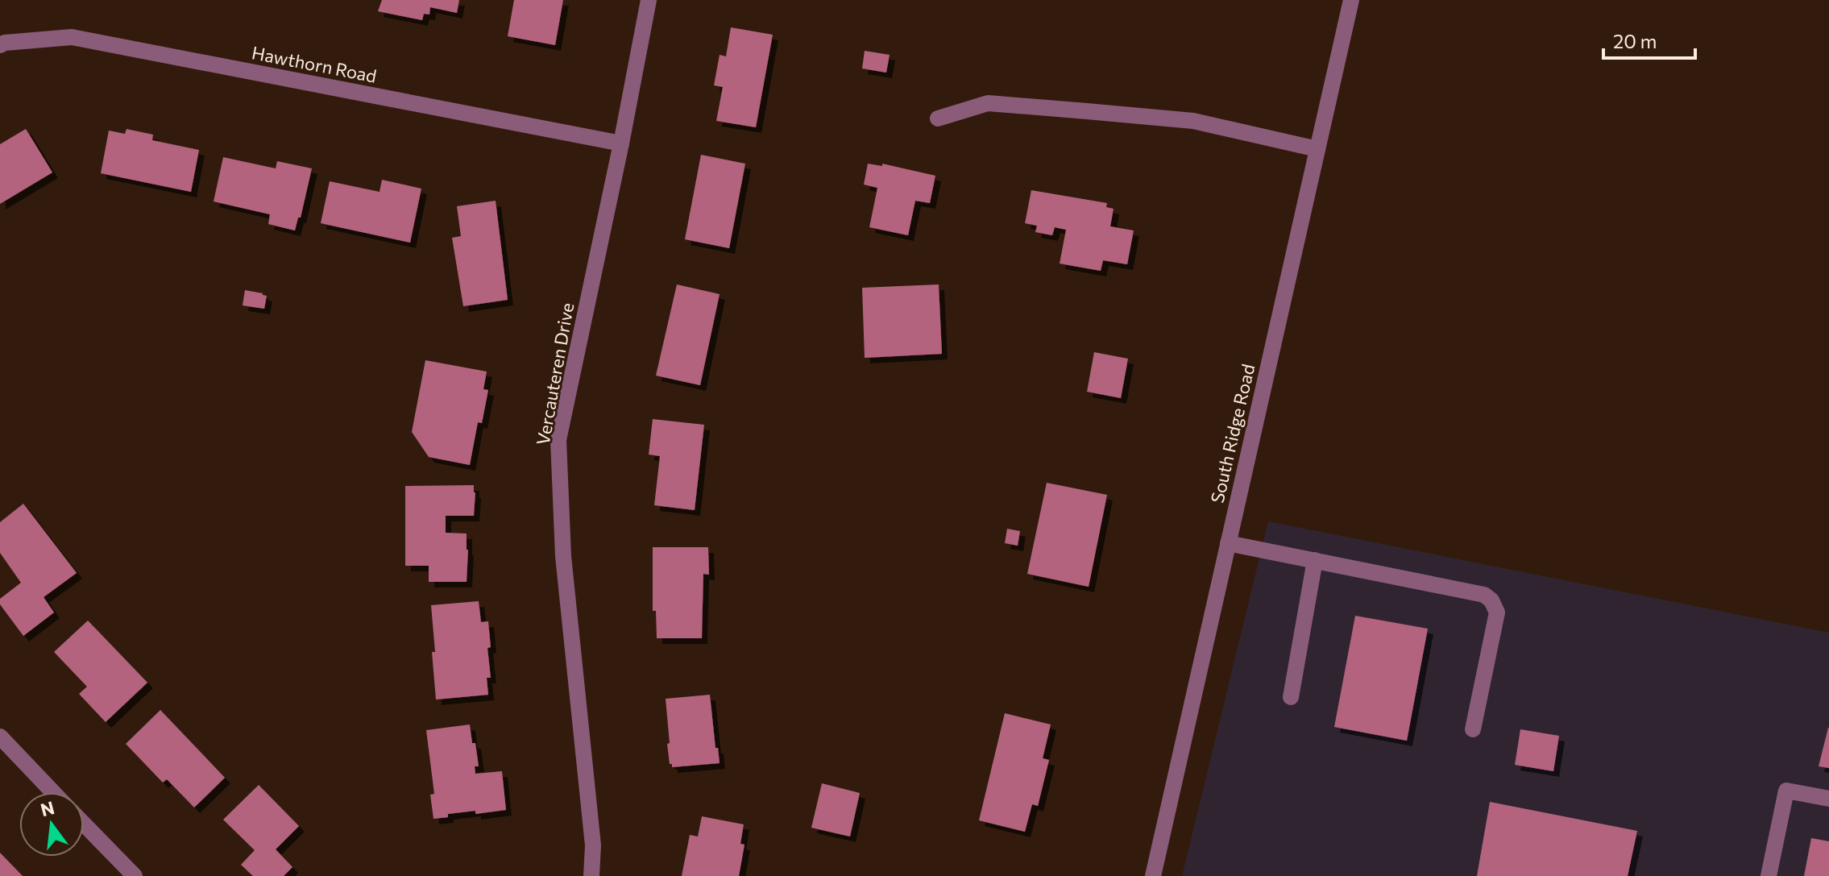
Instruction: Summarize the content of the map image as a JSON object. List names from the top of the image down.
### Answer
{
  "streets": {
    "street": ["Hawthorn Road", "Vercauteren Drive", "South Ridge Road"]
  },
  "crossings": [
    ["Hawthorn Road", "Vercauteren Drive"]
  ],
  "scale_bar": "20 m",
  "north": "top"
}
